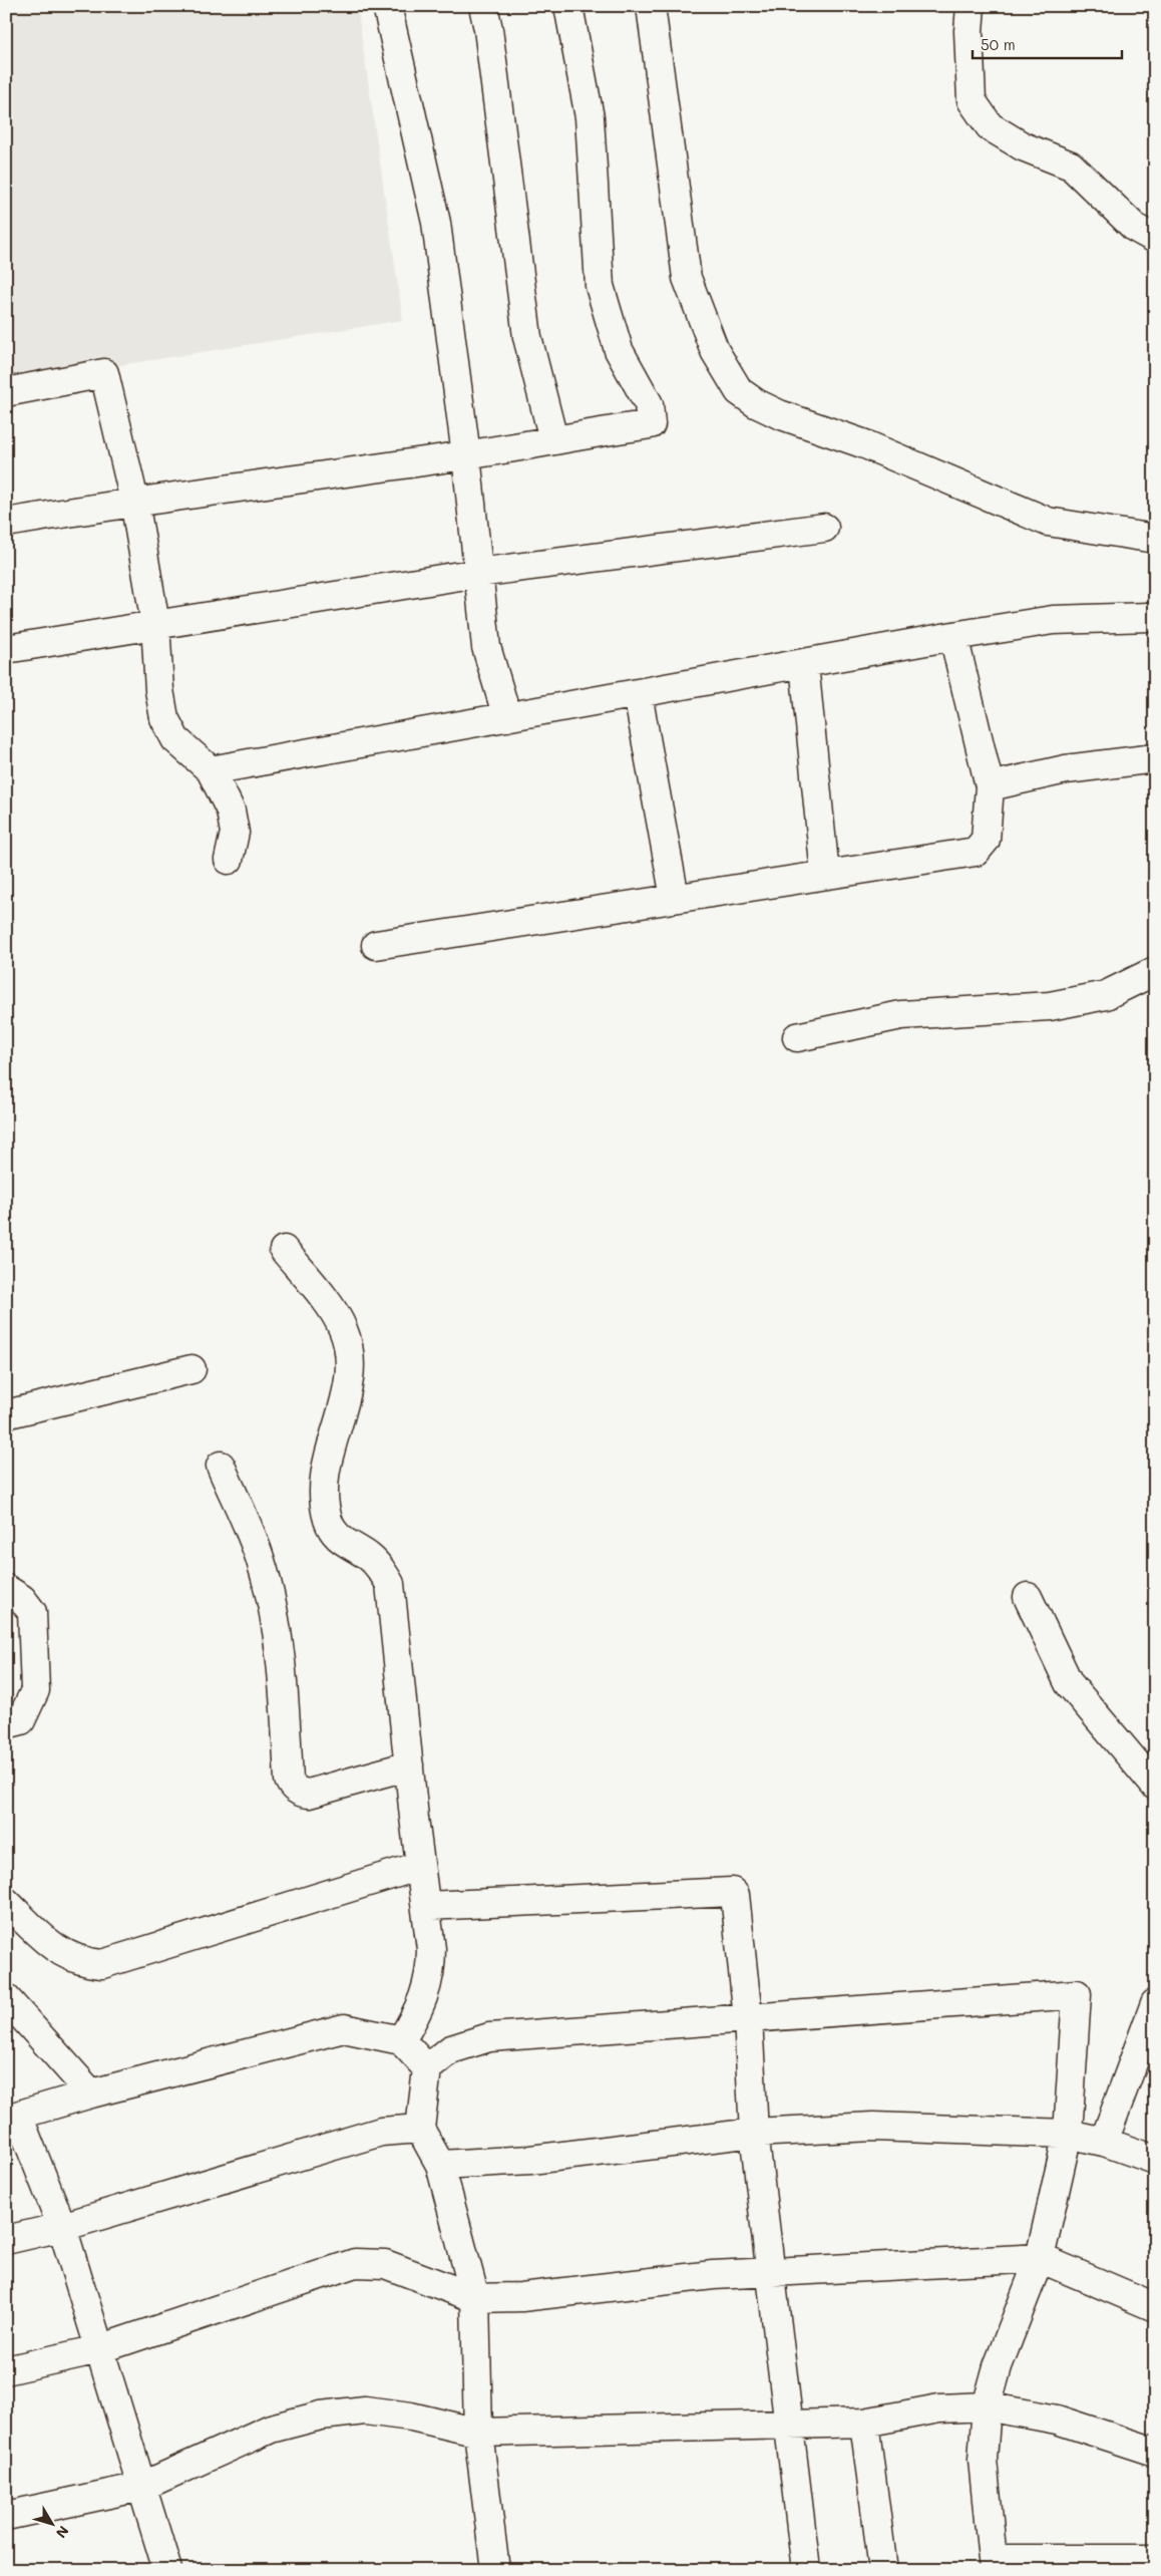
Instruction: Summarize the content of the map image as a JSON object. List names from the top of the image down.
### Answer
{
  "scale_bar": "50 m",
  "north": "bottom right"
}
